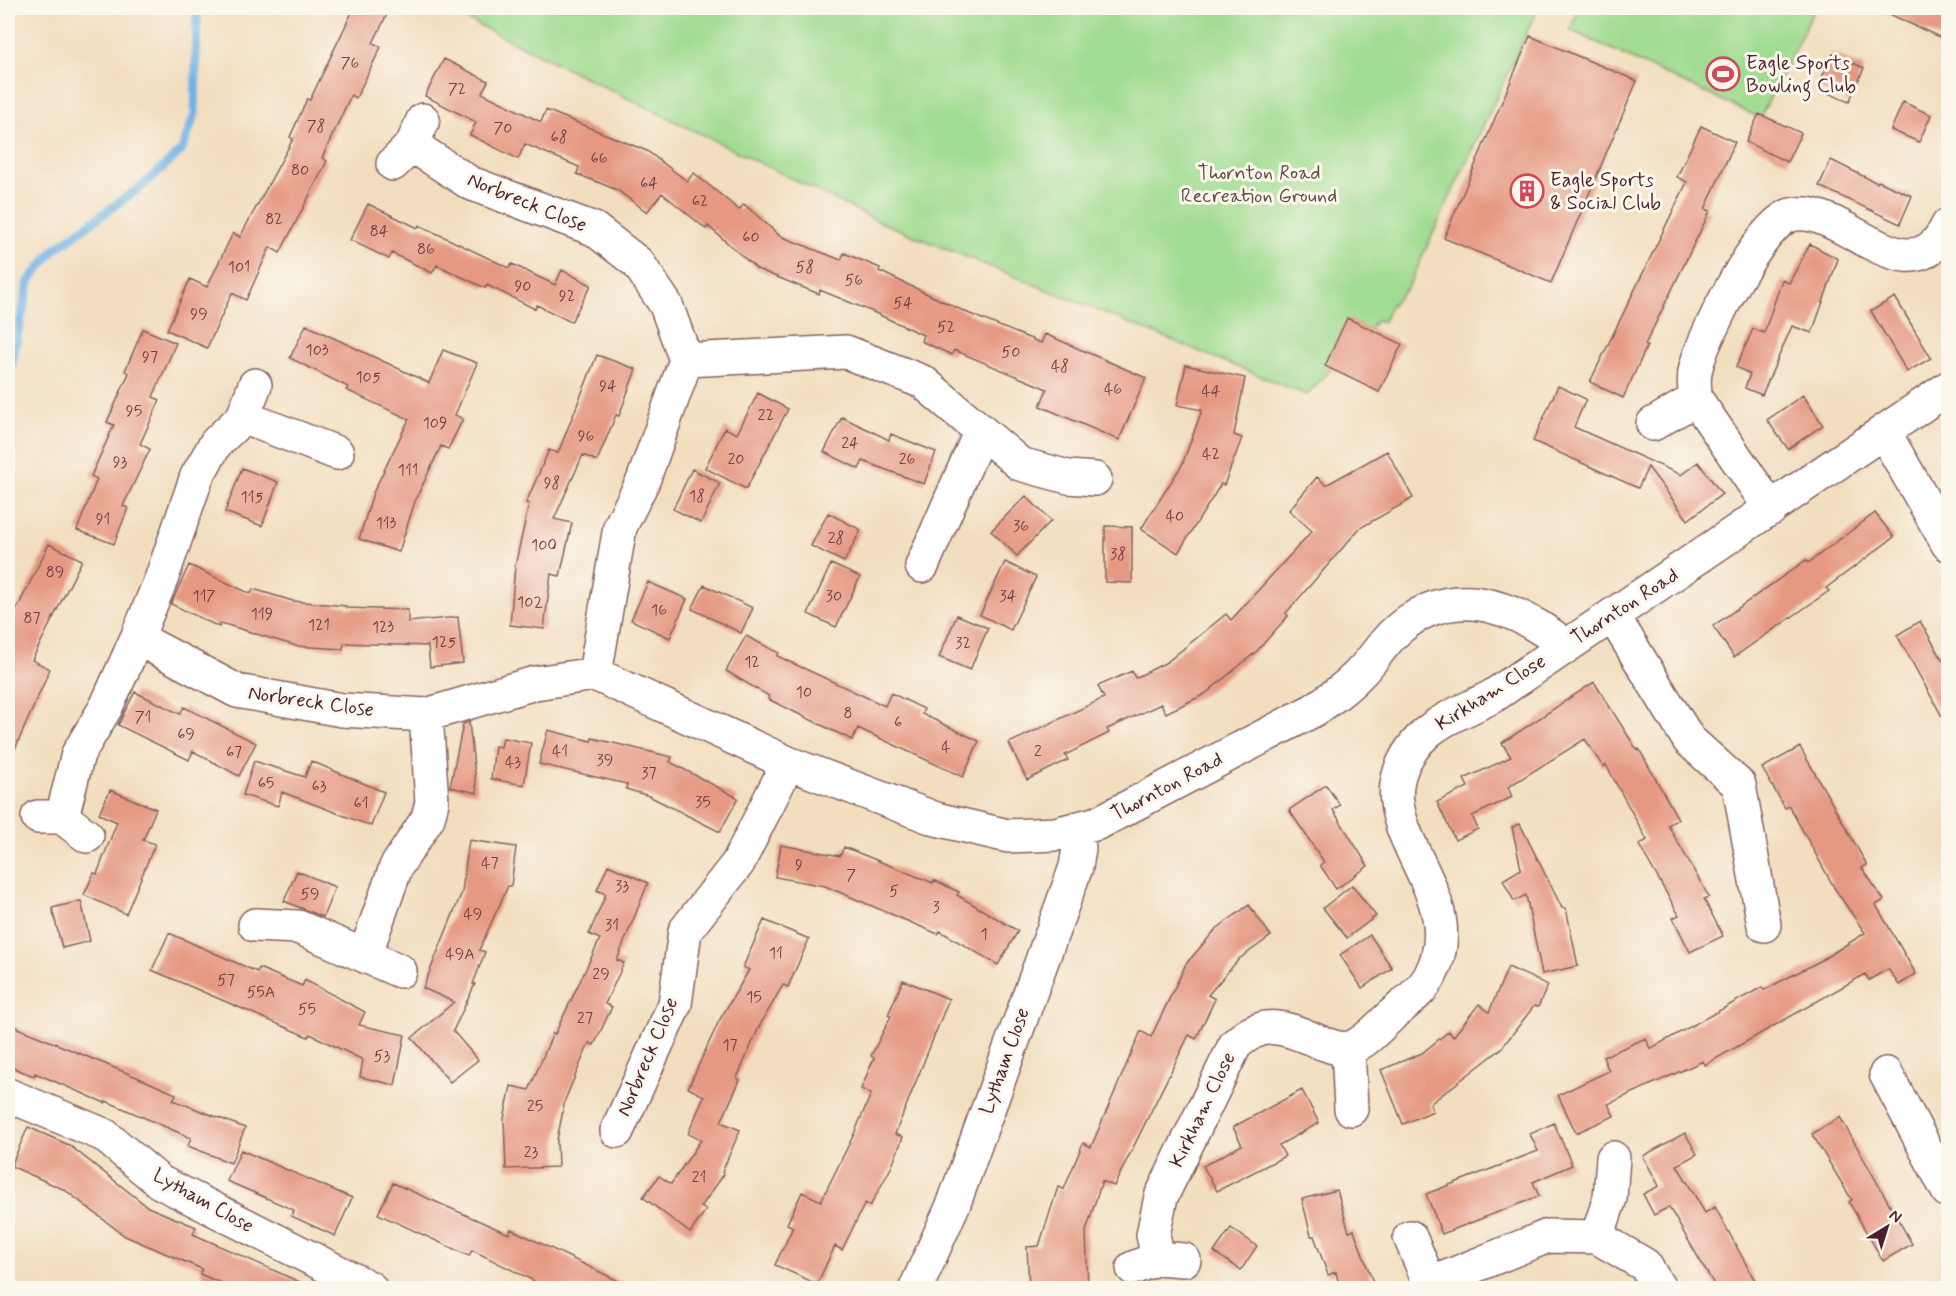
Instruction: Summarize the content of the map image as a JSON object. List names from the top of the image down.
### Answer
{
  "streets": {
    "street": [
      "Norbreck Close",
      "Thornton Road",
      "Kirkham Close",
      "Lytham Close"
    ]
  },
  "crossings": [
    ["Thornton Road", "Kirkham Close"],
    ["Thornton Road", "Lytham Close"]
  ],
  "parks": ["Thornton Road Recreation Ground"],
  "places": {
    "sports": ["Eagle Sports Bowling Club"],
    "building": ["Eagle Sports & Social Club"]
  },
  "house_numbers": [
    "76",
    "72",
    "78",
    "70",
    "68",
    "66",
    "80",
    "64",
    "62",
    "82",
    "84",
    "60",
    "86",
    "101",
    "58",
    "56",
    "90",
    "92",
    "54",
    "99",
    "52",
    "103",
    "50",
    "97",
    "48",
    "105",
    "94",
    "46",
    "44",
    "95",
    "22",
    "109",
    "96",
    "24",
    "42",
    "20",
    "26",
    "93",
    "111",
    "98",
    "18",
    "115",
    "40",
    "91",
    "113",
    "36",
    "28",
    "100",
    "38",
    "89",
    "117",
    "30",
    "34",
    "102",
    "16",
    "119",
    "87",
    "121",
    "123",
    "125",
    "32",
    "12",
    "10",
    "8",
    "71",
    "6",
    "69",
    "4",
    "41",
    "2",
    "67",
    "39",
    "43",
    "37",
    "65",
    "63",
    "35",
    "61",
    "47",
    "9",
    "7",
    "33",
    "5",
    "59",
    "3",
    "49",
    "31",
    "1",
    "11",
    "49A",
    "29",
    "57",
    "55A",
    "15",
    "55",
    "27",
    "17",
    "53",
    "25",
    "23",
    "21"
  ],
  "north": "top right"
}
